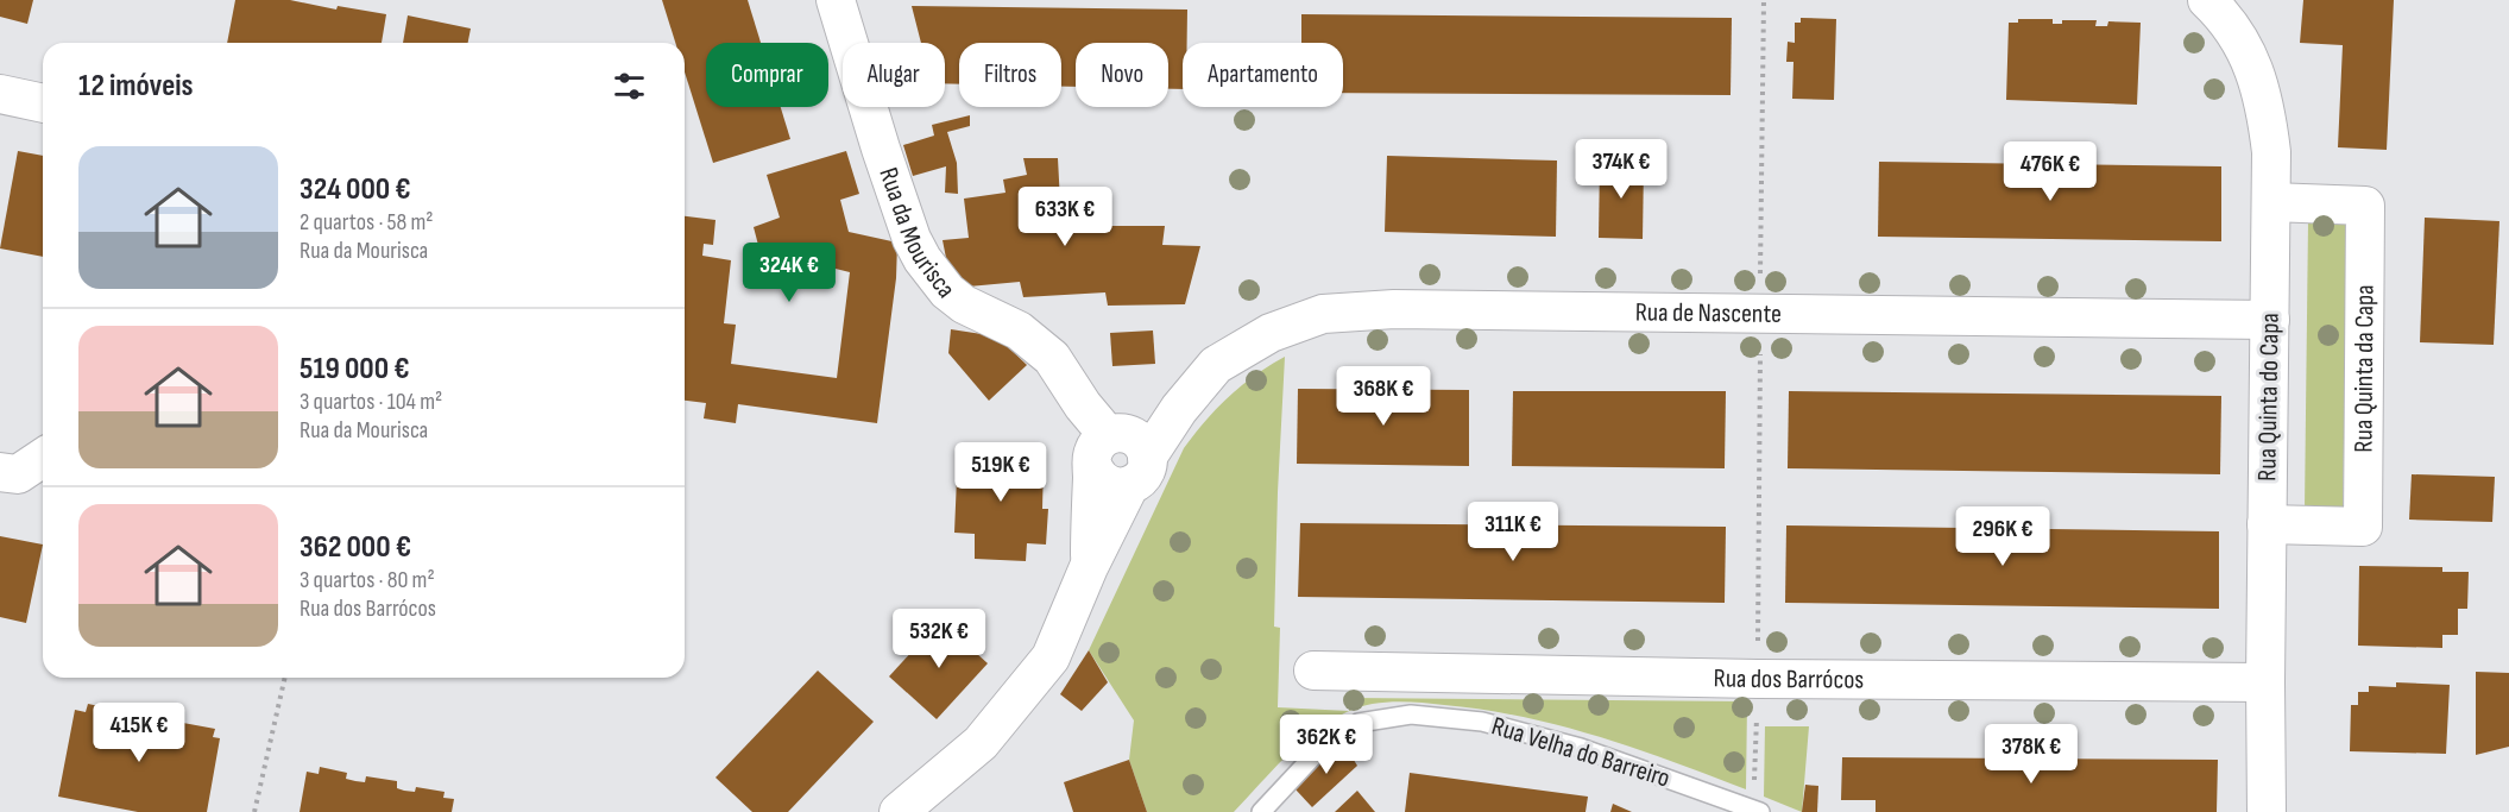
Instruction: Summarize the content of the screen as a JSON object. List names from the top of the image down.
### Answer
{
  "streets": {
    "street": [
      "Rua da Mourisca",
      "Rua de Nascente",
      "Rua Quinta da Capa",
      "Rua Quinta do Capa",
      "Rua dos Barrócos"
    ],
    "lane": ["Rua Velha do Barreiro"]
  },
  "crossings": [
    ["Rua da Mourisca", "Rua de Nascente"],
    ["Rua de Nascente", "Rua Quinta do Capa"],
    ["Rua Quinta da Capa", "Rua Quinta do Capa"],
    ["Rua Quinta do Capa", "Rua dos Barrócos"]
  ],
  "page": {
    "chip": [
      "Comprar",
      "Alugar",
      "Filtros",
      "Novo",
      "Apartamento"
    ],
    "heading": "12 imóveis",
    "list": [
      {
        "name": "324 000 €",
        "note": "2 quartos · 58 m² · Rua da Mourisca"
      },
      {
        "name": "519 000 €",
        "note": "3 quartos · 104 m² · Rua da Mourisca"
      },
      {
        "name": "362 000 €",
        "note": "3 quartos · 80 m² · Rua dos Barrócos"
      }
    ],
    "price": [
      "374K €",
      "476K €",
      "633K €",
      "324K €",
      "368K €",
      "519K €",
      "311K €",
      "296K €",
      "532K €",
      "415K €",
      "362K €",
      "378K €"
    ]
  }
}
